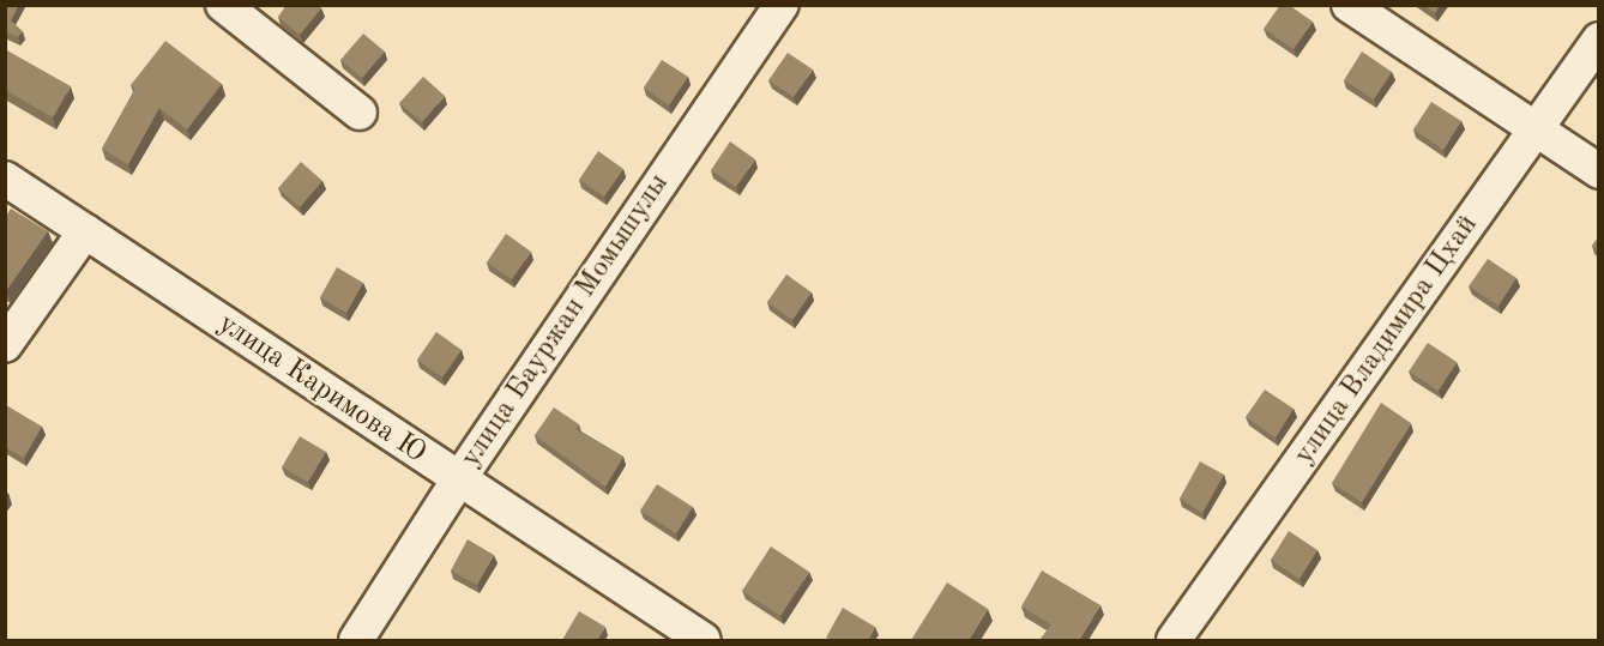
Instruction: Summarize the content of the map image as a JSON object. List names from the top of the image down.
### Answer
{
  "streets": {
    "street": ["улица Бауржан Момышулы", "улица Владимира Цхай", "улица Каримова Ю"]
  },
  "crossings": [
    ["улица Бауржан Момышулы", "улица Каримова Ю"]
  ]
}
